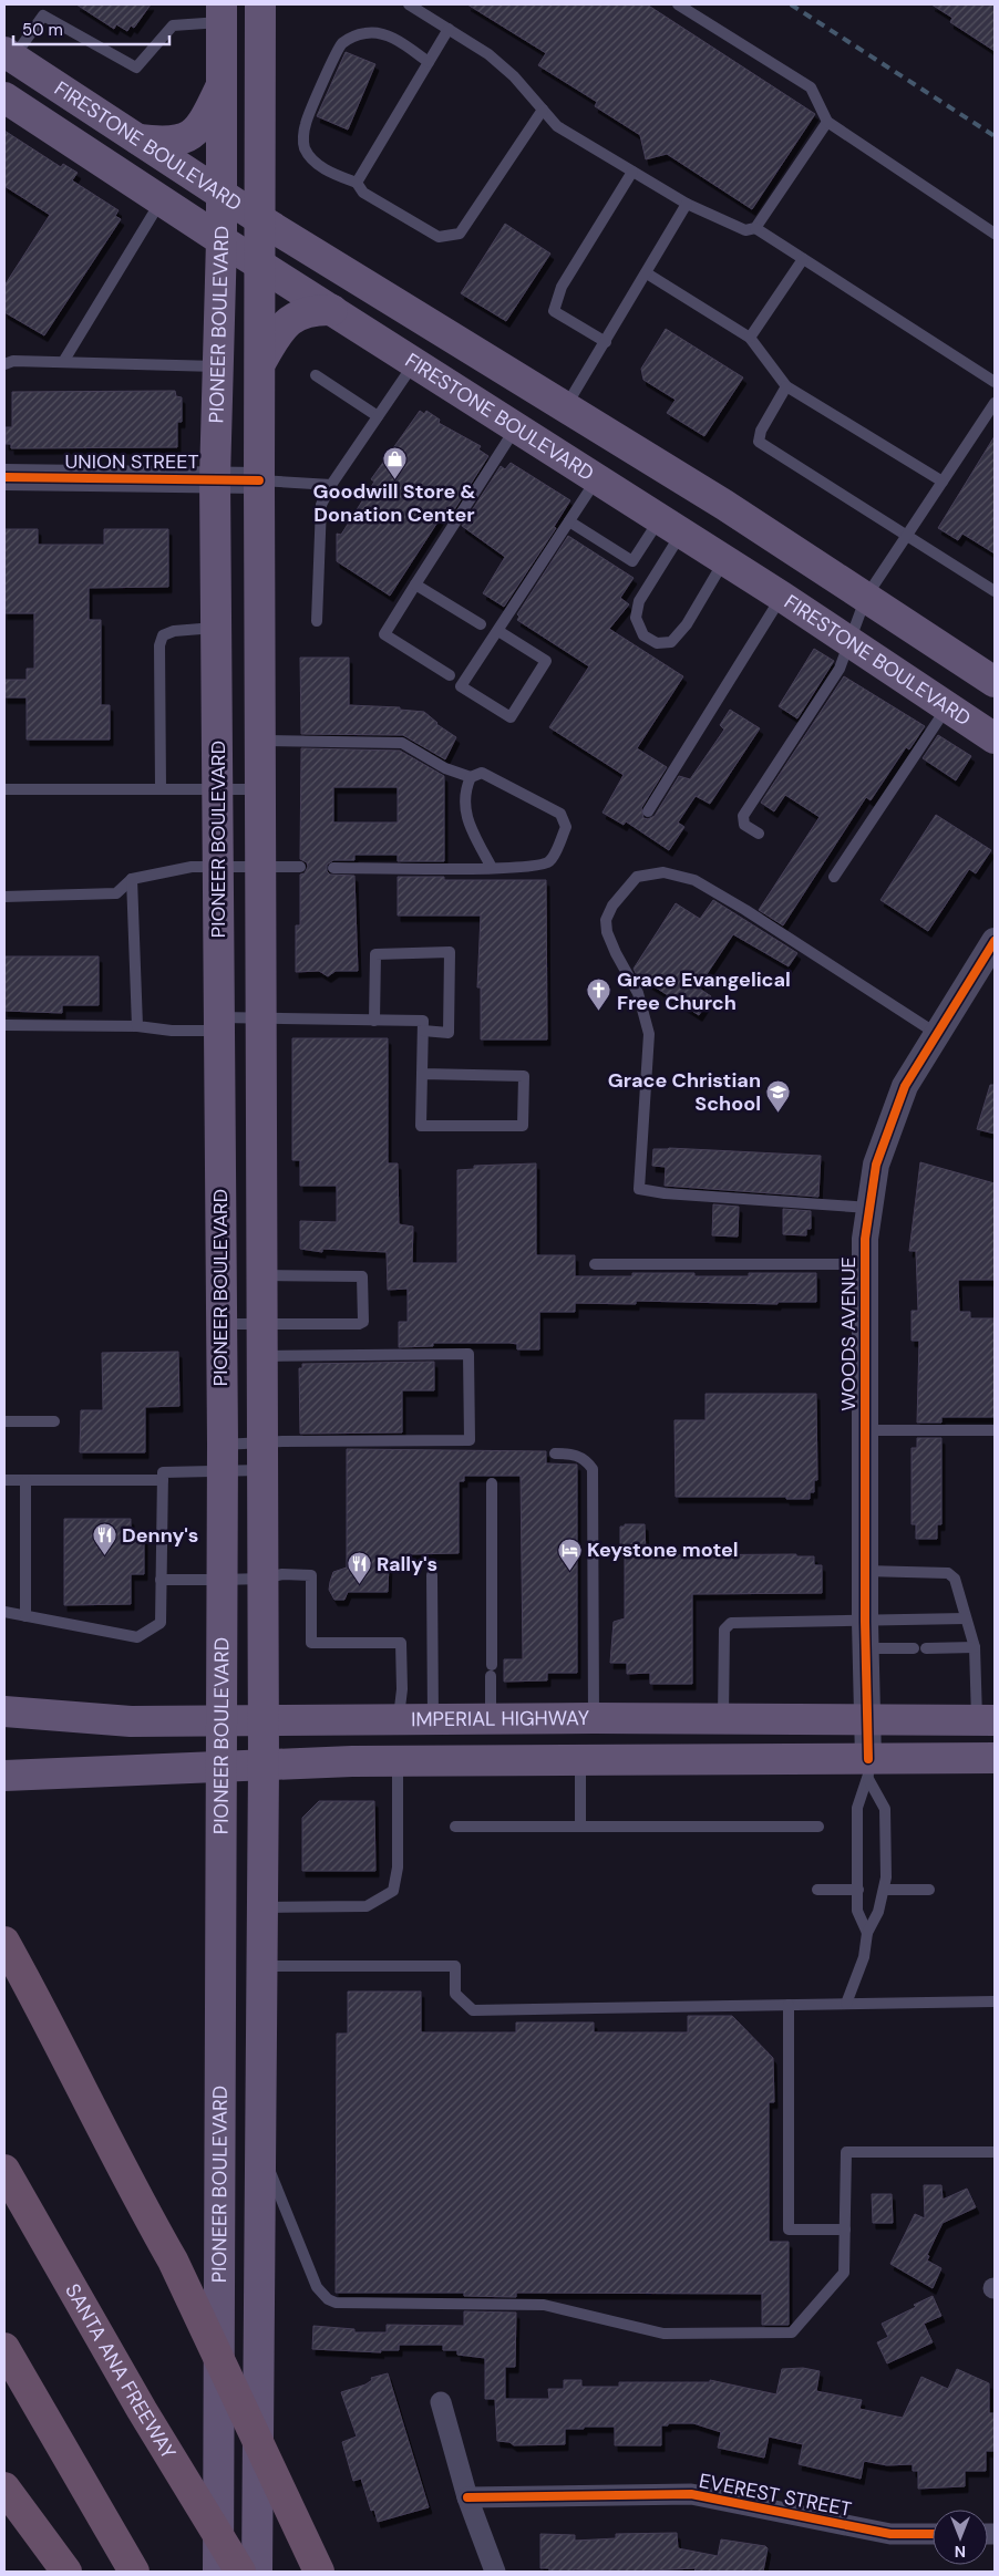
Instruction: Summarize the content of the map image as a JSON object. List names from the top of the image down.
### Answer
{
  "streets": {
    "highway": ["SANTA ANA FREEWAY"],
    "main road": ["FIRESTONE BOULEVARD", "PIONEER BOULEVARD", "IMPERIAL HIGHWAY"],
    "street": ["UNION STREET", "WOODS AVENUE", "EVEREST STREET"]
  },
  "crossings": [
    ["FIRESTONE BOULEVARD", "PIONEER BOULEVARD"],
    ["PIONEER BOULEVARD", "UNION STREET"],
    ["PIONEER BOULEVARD", "IMPERIAL HIGHWAY"],
    ["WOODS AVENUE", "IMPERIAL HIGHWAY"]
  ],
  "places": {
    "shop": ["Goodwill Store & Donation Center"],
    "church": ["Grace Evangelical Free Church"],
    "school or university": ["Grace Christian School"],
    "restaurant": ["Denny's", "Rally's"],
    "hotel": ["Keystone motel"]
  },
  "scale_bar": "50 m",
  "north": "bottom"
}
